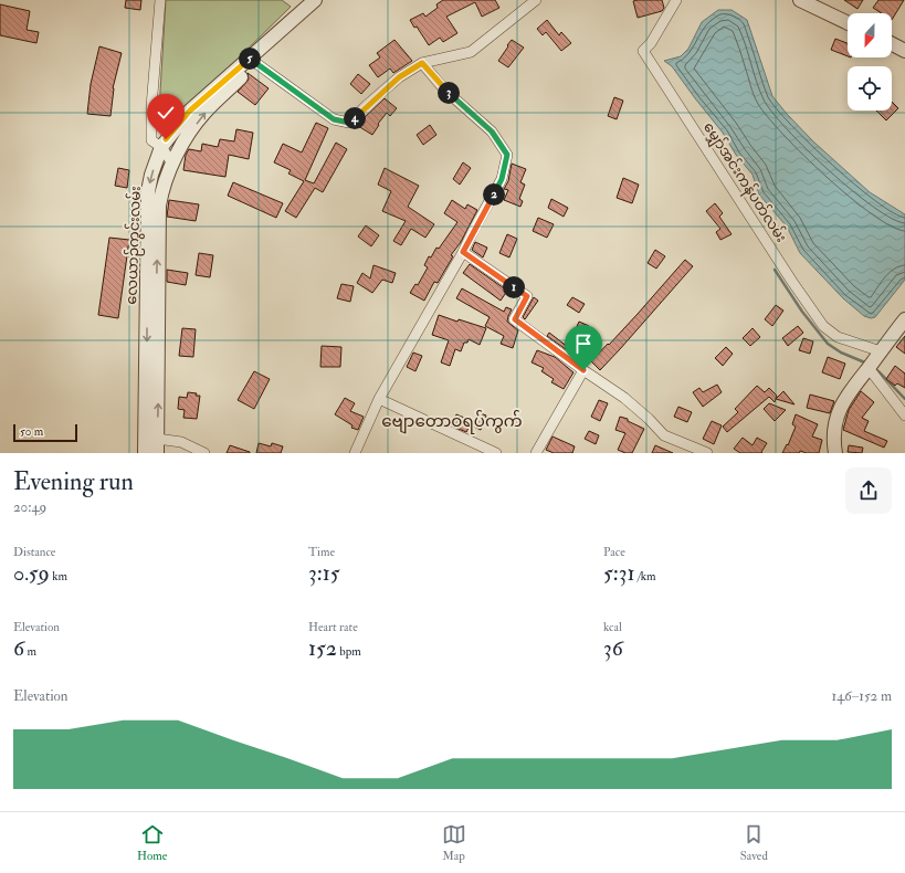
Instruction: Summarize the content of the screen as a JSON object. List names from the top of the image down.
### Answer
{
  "streets": {
    "street": ["မျှော်အင်းကန်ပတ်လမ်း", "လေယာဉ်ကွင်းလမ်း"]
  },
  "districts": ["ဗျောတောဝရပ်ကွက်"],
  "scale_bar": "50 m",
  "north": "bottom",
  "page": {
    "pins": [
      "5",
      "3",
      "4",
      "2",
      "1"
    ],
    "scale": "50 m",
    "heading": ["Evening run", "20:49"],
    "stats": [
      ["Distance", "0.59 km"],
      ["Time", "3:15"],
      ["Pace", "5:31 /km"],
      ["Elevation", "6 m"],
      ["Heart rate", "152 bpm"],
      ["kcal", "36"]
    ],
    "chart": ["Elevation", "146–152 m"],
    "tabs": ["Home", "Map", "Saved"]
  }
}
